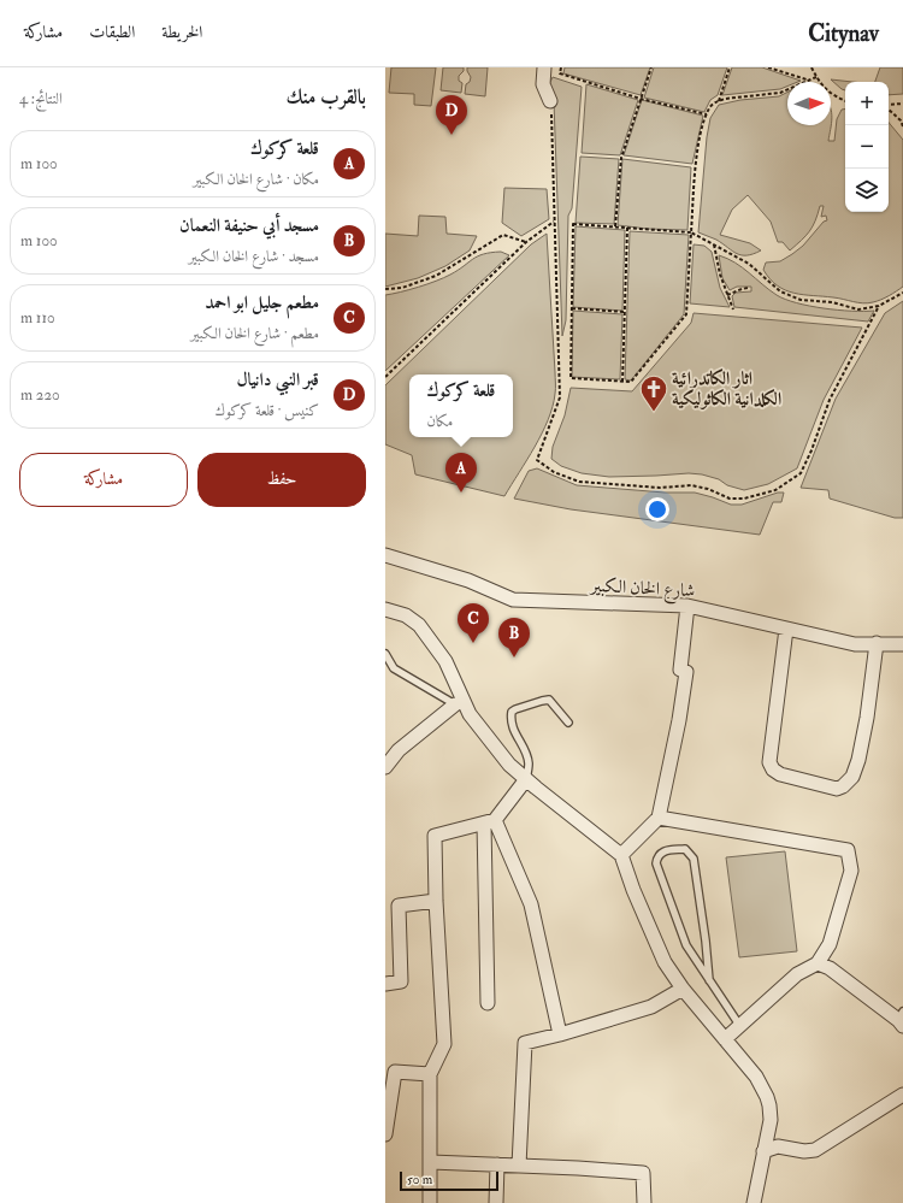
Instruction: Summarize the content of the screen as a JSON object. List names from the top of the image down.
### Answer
{
  "streets": {
    "street": ["شارع الخان الكبير"]
  },
  "places": {
    "church": ["اثار الكاتدرائية الكلدانية الكاثوليكية"]
  },
  "scale_bar": "50 m",
  "north": "right",
  "page": {
    "header": "Citynav",
    "nav": ["الخريطة", "الطبقات", "مشاركة"],
    "heading": ["بالقرب منك", "النتائج: 4"],
    "map_buttons": ["+", "−"],
    "pins": [
      "D",
      "A",
      "C",
      "B"
    ],
    "list": [
      {
        "mark": "A",
        "name": "قلعة كركوك",
        "note": "مكان · شارع الخان الكبير",
        "value": "100 m"
      },
      {
        "mark": "B",
        "name": "مسجد أبي حنيفة النعمان",
        "note": "مسجد · شارع الخان الكبير",
        "value": "100 m"
      },
      {
        "mark": "C",
        "name": "مطعم جليل ابو احمد",
        "note": "مطعم · شارع الخان الكبير",
        "value": "110 m"
      },
      {
        "mark": "D",
        "name": "قبر النبي دانيال",
        "note": "كنيس · قلعة كركوك",
        "value": "220 m"
      }
    ],
    "popup": ["قلعة كركوك", "مكان"],
    "buttons": ["حفظ", "مشاركة"],
    "scale": "50 m"
  }
}
